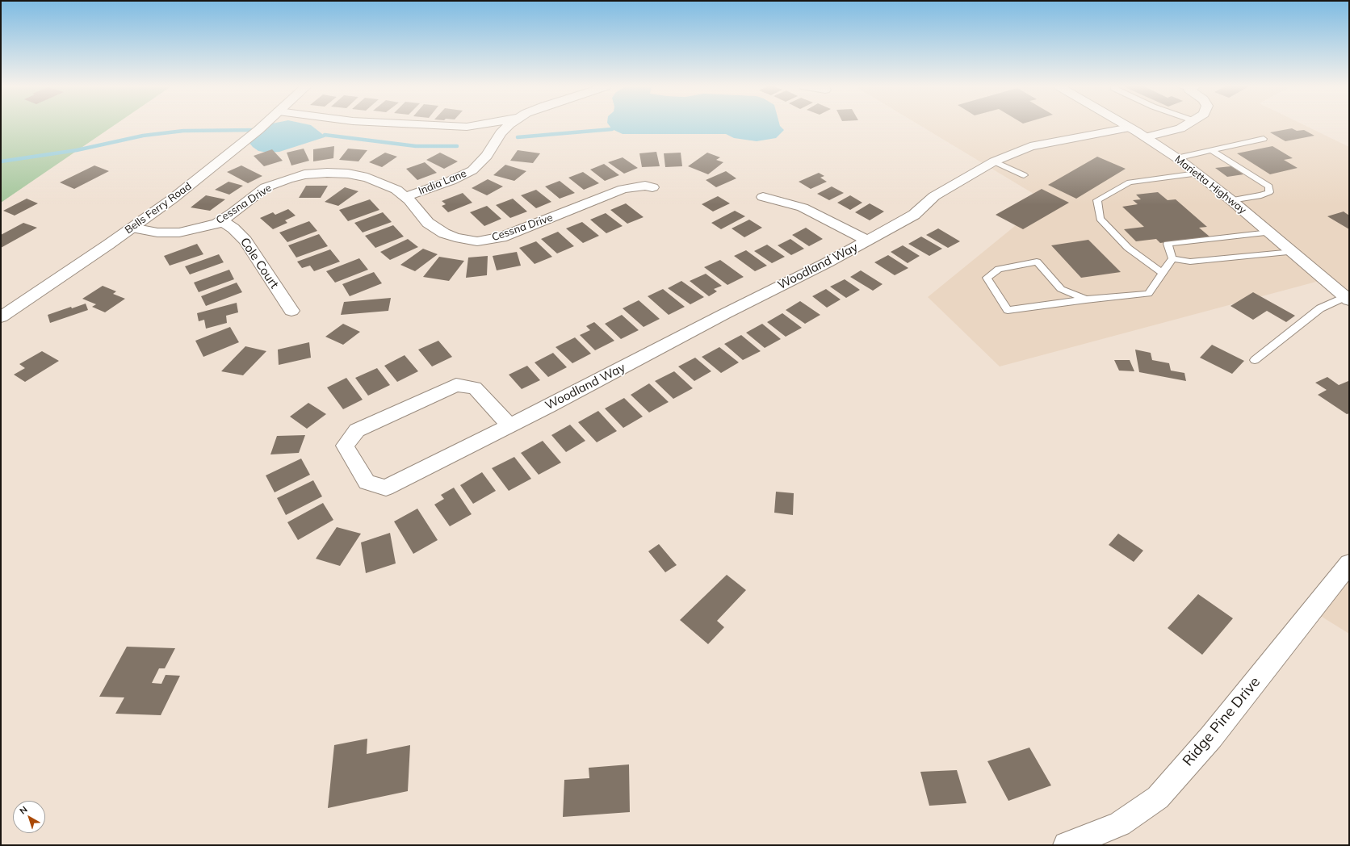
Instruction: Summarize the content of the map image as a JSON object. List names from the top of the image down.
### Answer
{
  "streets": {
    "street": [
      "India Lane",
      "Marietta Highway",
      "Cessna Drive",
      "Bells Ferry Road",
      "Cole Court",
      "Woodland Way",
      "Ridge Pine Drive"
    ]
  },
  "crossings": [
    ["India Lane", "Cessna Drive"],
    ["Marietta Highway", "Woodland Way"],
    ["Cessna Drive", "Bells Ferry Road"],
    ["Cessna Drive", "Cole Court"]
  ],
  "north": "top left"
}
